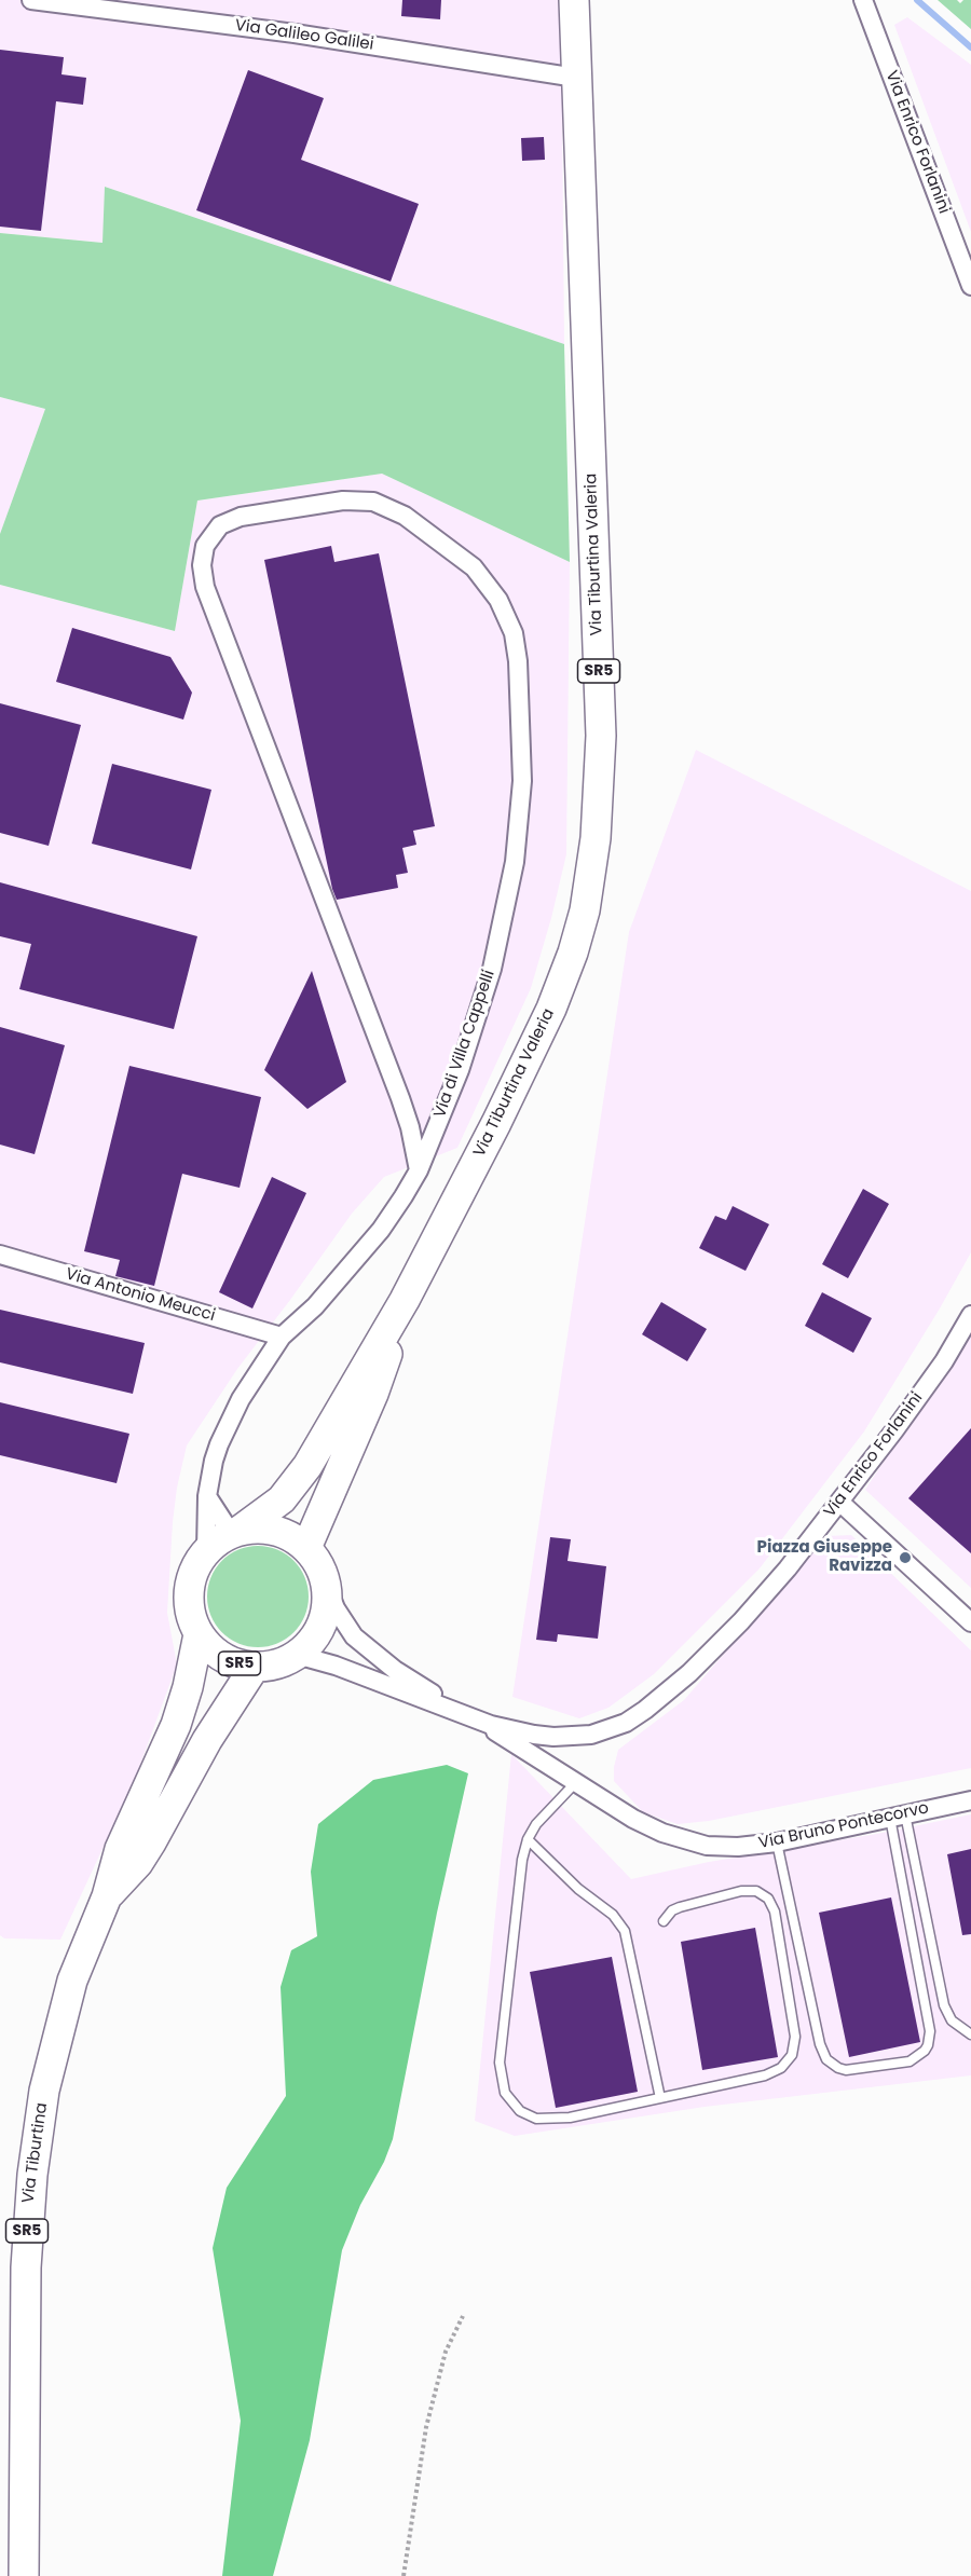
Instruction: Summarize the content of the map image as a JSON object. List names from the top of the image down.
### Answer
{
  "streets": {
    "main road": ["Via Tiburtina Valeria", "SR5", "Via Tiburtina"],
    "street": [
      "Via Galileo Galilei",
      "Via Enrico Forlanini",
      "Via di Villa Cappelli",
      "Via Antonio Meucci",
      "Via Bruno Pontecorvo"
    ]
  },
  "crossings": [
    ["Via Galileo Galilei", "Via Tiburtina Valeria"],
    ["Via Enrico Forlanini", "Via Bruno Pontecorvo"],
    ["Via Tiburtina Valeria", "SR5"],
    ["Via Tiburtina Valeria", "Via di Villa Cappelli"],
    ["Via Tiburtina Valeria", "Via Bruno Pontecorvo"],
    ["Via Tiburtina Valeria", "Via Tiburtina"],
    ["SR5", "Via di Villa Cappelli"],
    ["SR5", "Via Bruno Pontecorvo"],
    ["SR5", "Via Tiburtina"],
    ["Via di Villa Cappelli", "Via Antonio Meucci"],
    ["Via di Villa Cappelli", "Via Bruno Pontecorvo"],
    ["Via di Villa Cappelli", "Via Tiburtina"],
    ["Via Bruno Pontecorvo", "Via Tiburtina"]
  ],
  "places": ["Piazza Giuseppe Ravizza"]
}
